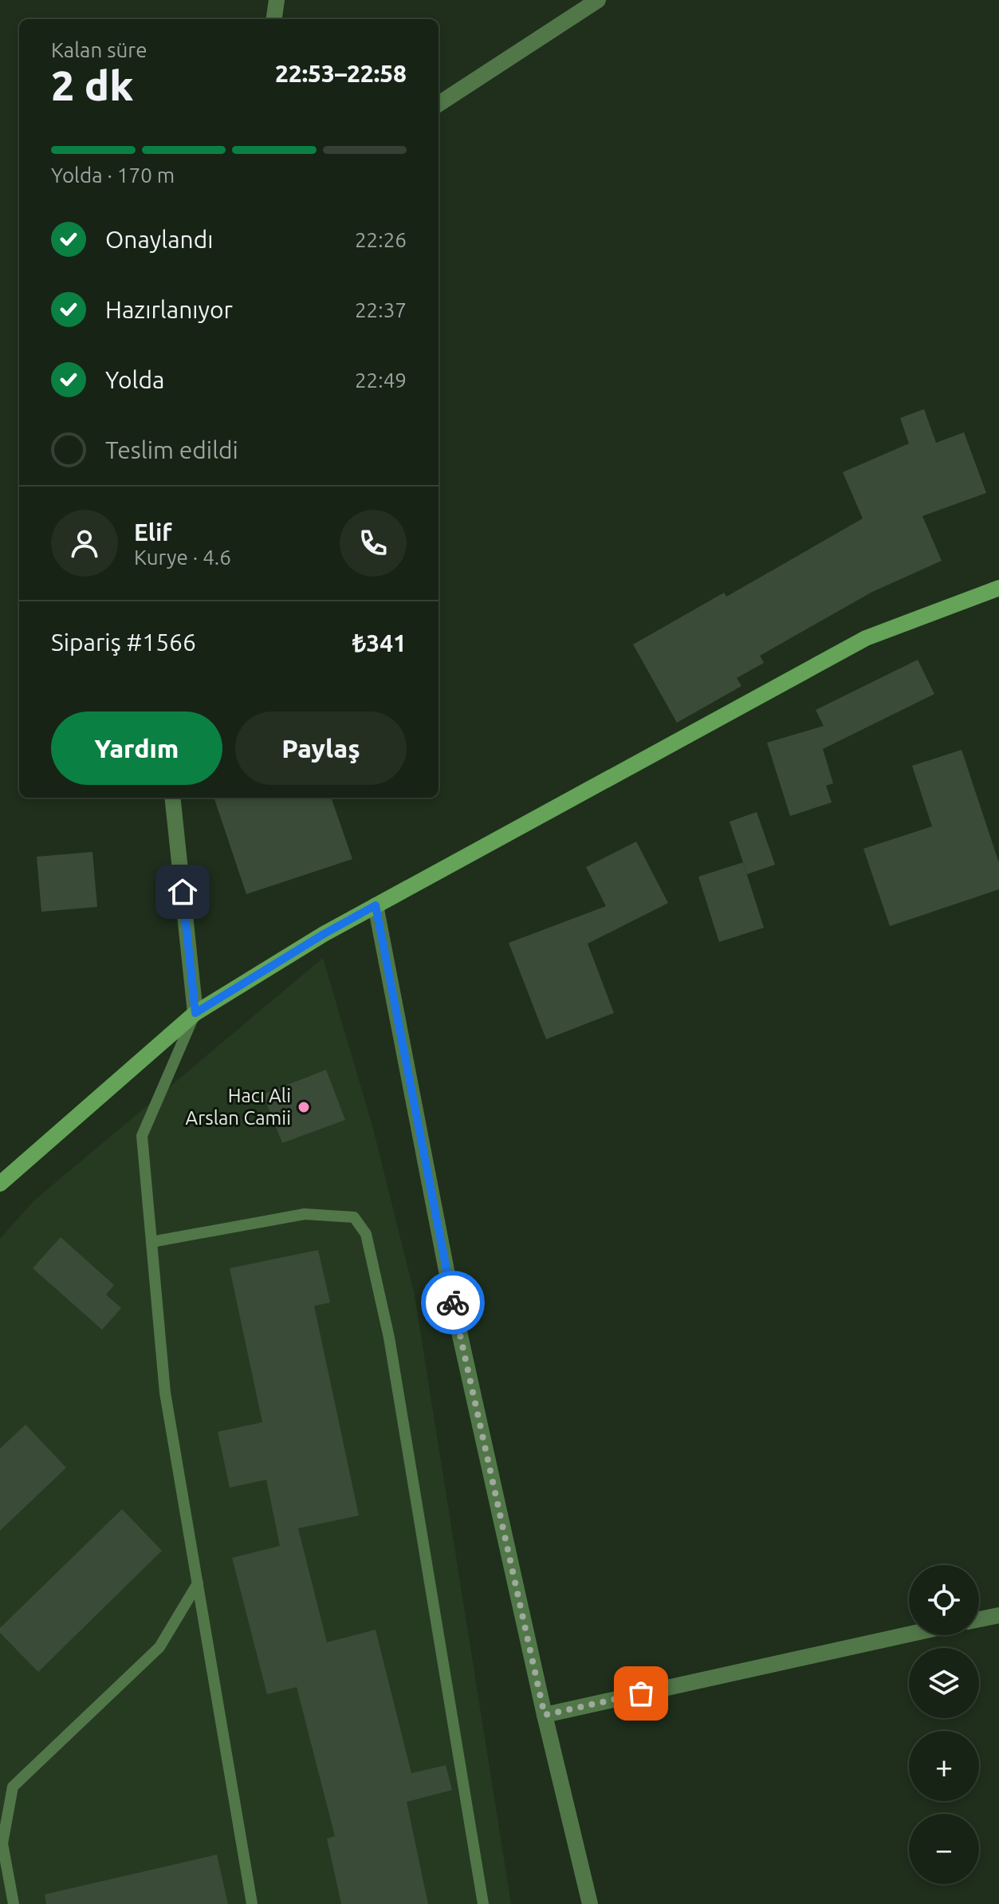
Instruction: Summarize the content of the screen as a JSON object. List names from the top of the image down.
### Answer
{
  "places": ["Hacı Ali Arslan Camii"],
  "page": {
    "heading": ["2 dk", "Kalan süre", "22:53–22:58"],
    "panel": [
      "Elif",
      "Kurye · 4.6",
      "Sipariş #1566",
      "₺341"
    ],
    "bar": "Yolda · 170 m",
    "list": [
      ["Onaylandı", "22:26"],
      ["Hazırlanıyor", "22:37"],
      ["Yolda", "22:49"],
      "Teslim edildi"
    ],
    "buttons": ["Yardım", "Paylaş"],
    "map_buttons": ["+", "−"]
  }
}
